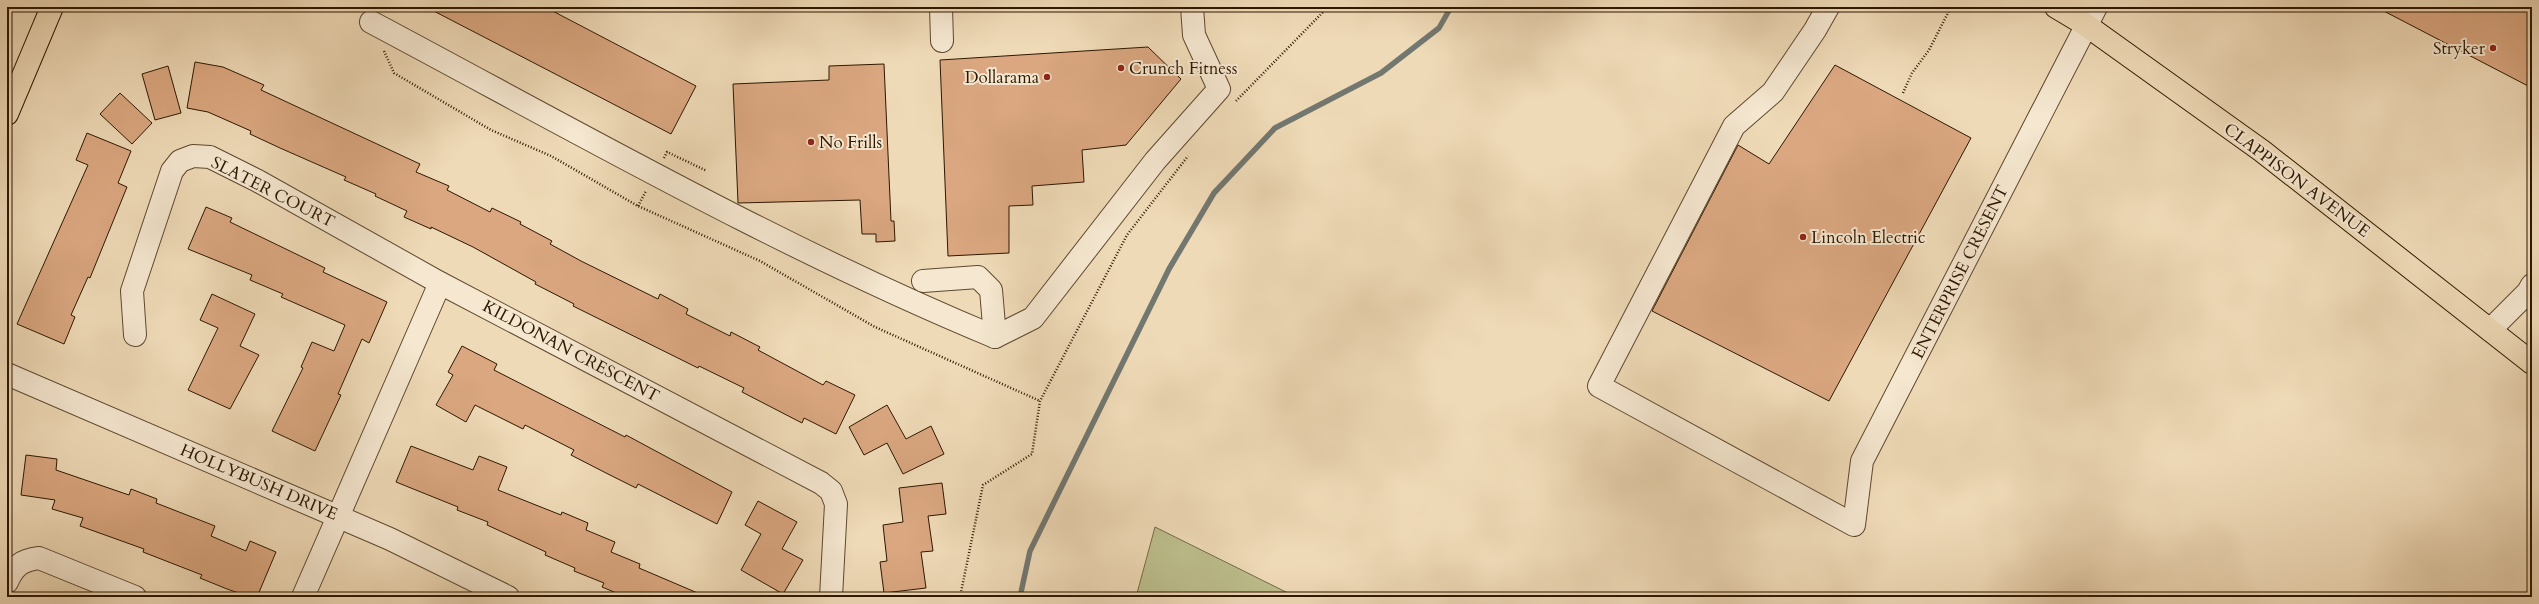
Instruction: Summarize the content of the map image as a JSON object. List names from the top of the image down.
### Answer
{
  "streets": {
    "main road": ["CLAPPISON AVENUE"],
    "street": [
      "SLATER COURT",
      "ENTERPRISE CRESENT",
      "KILDONAN CRESCENT",
      "HOLLYBUSH DRIVE"
    ]
  },
  "crossings": [
    ["CLAPPISON AVENUE", "ENTERPRISE CRESENT"],
    ["SLATER COURT", "KILDONAN CRESCENT"]
  ],
  "places": [
    "Stryker",
    "Crunch Fitness",
    "Dollarama",
    "No Frills",
    "Lincoln Electric"
  ]
}
